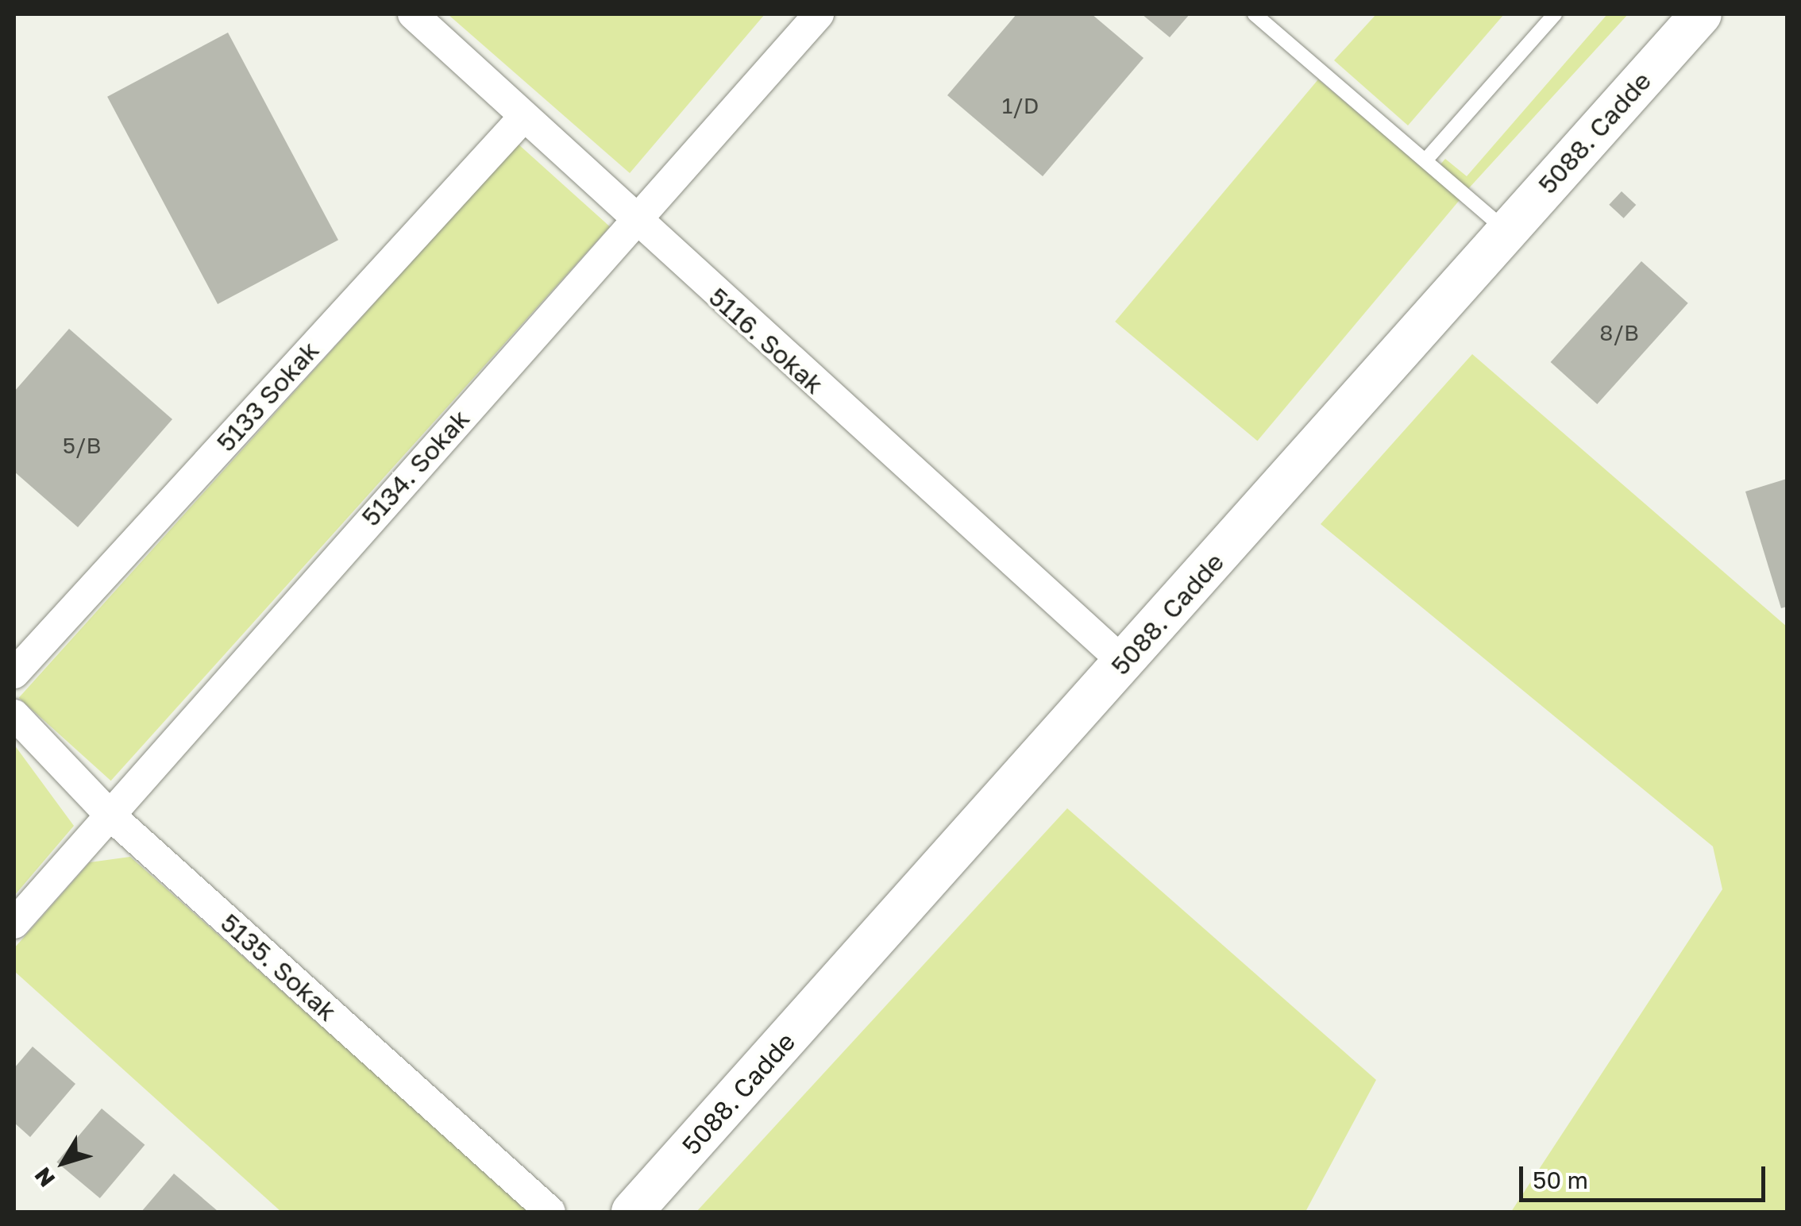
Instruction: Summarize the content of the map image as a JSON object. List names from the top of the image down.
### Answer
{
  "streets": {
    "street": [
      "5088. Cadde",
      "5116. Sokak",
      "5133 Sokak",
      "5134. Sokak",
      "5135. Sokak"
    ]
  },
  "crossings": [
    ["5088. Cadde", "5116. Sokak"],
    ["5116. Sokak", "5133 Sokak"],
    ["5116. Sokak", "5134. Sokak"],
    ["5134. Sokak", "5135. Sokak"]
  ],
  "house_numbers": ["1/D", "8/B", "5/B"],
  "scale_bar": "50 m",
  "north": "bottom left"
}
